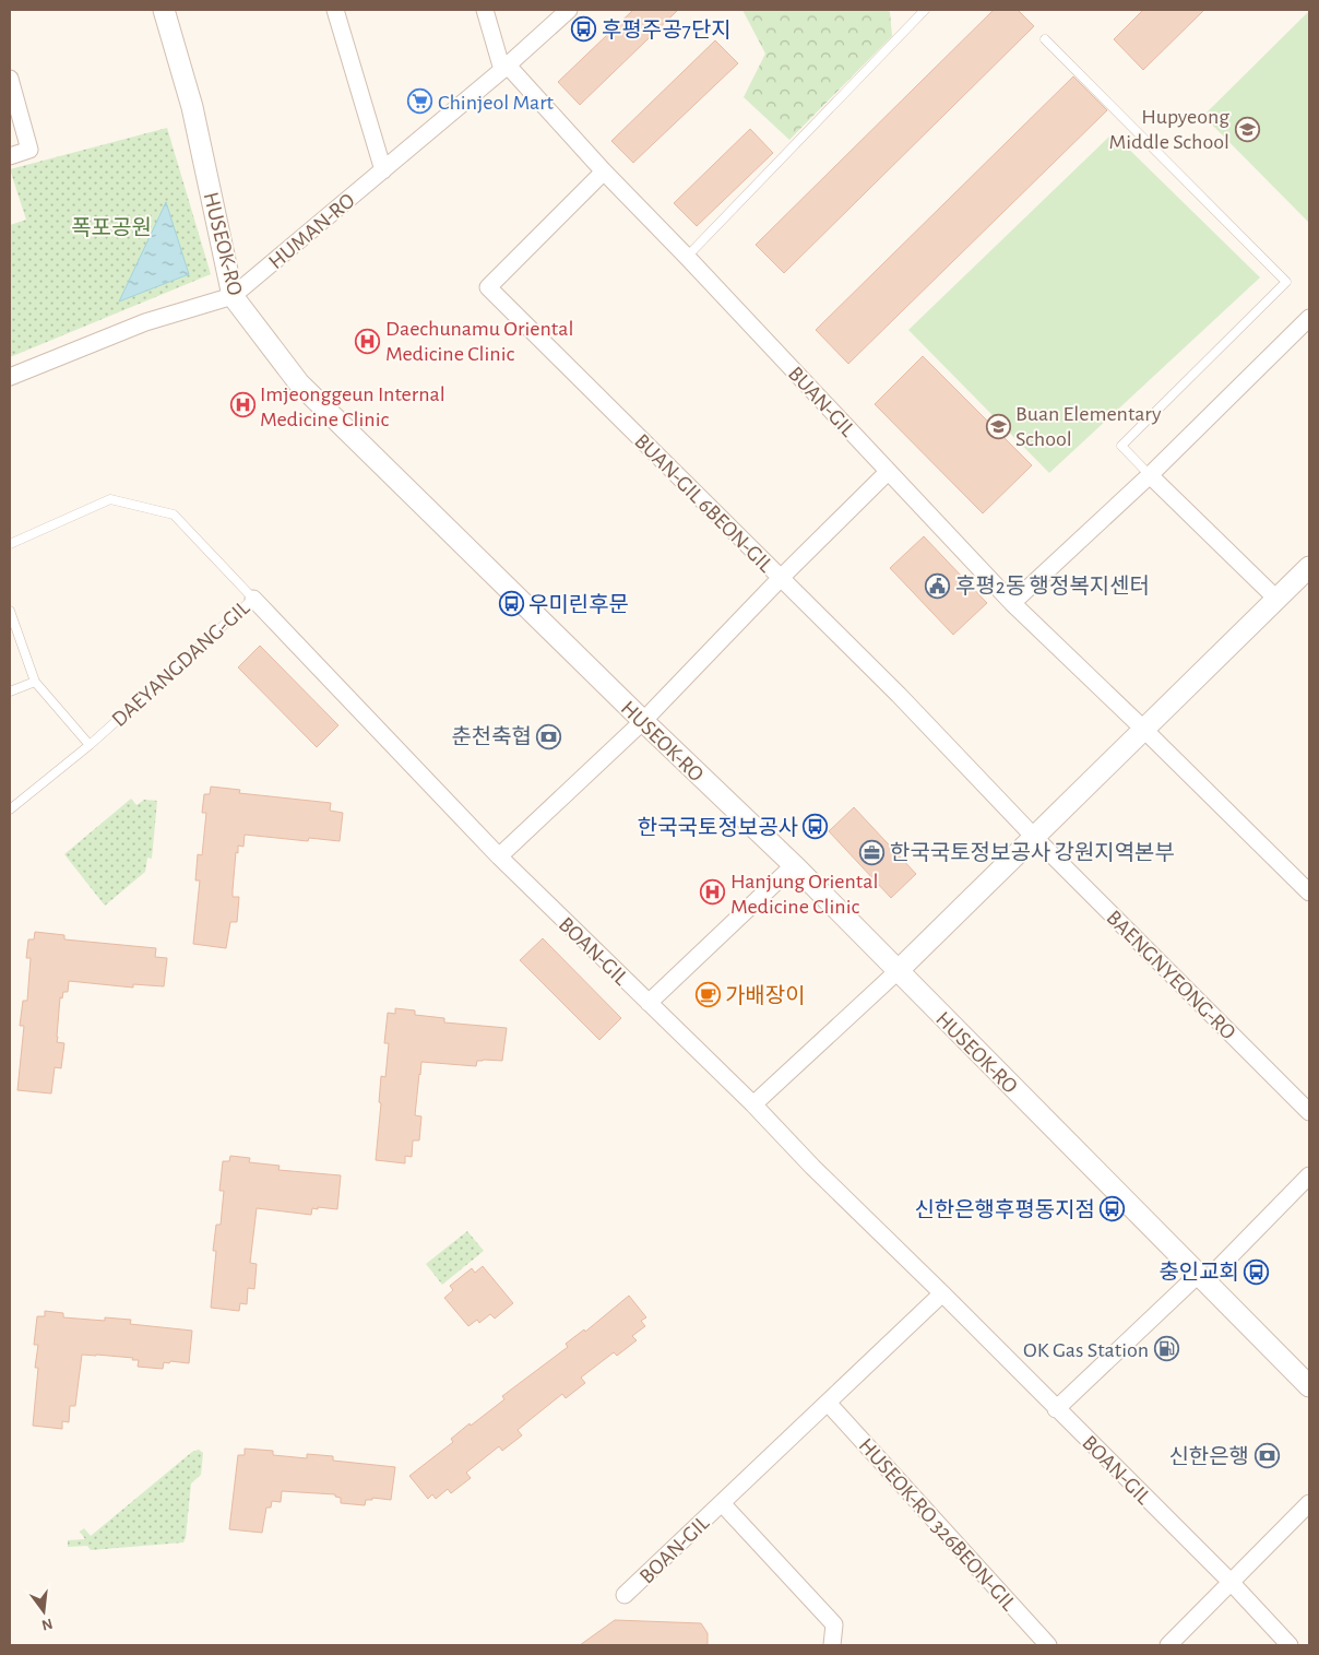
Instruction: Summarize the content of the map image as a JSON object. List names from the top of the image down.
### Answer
{
  "streets": {
    "street": [
      "HUMAN-RO",
      "HUSEOK-RO",
      "BUAN-GIL",
      "BUAN-GIL 6BEON-GIL",
      "BOAN-GIL",
      "BAENGNYEONG-RO",
      "HUSEOK-RO 326BEON-GIL"
    ],
    "lane": ["DAEYANGDANG-GIL"]
  },
  "crossings": [
    ["HUMAN-RO", "HUSEOK-RO"],
    ["HUMAN-RO", "BUAN-GIL"],
    ["BUAN-GIL", "BUAN-GIL 6BEON-GIL"],
    ["BUAN-GIL 6BEON-GIL", "BAENGNYEONG-RO"],
    ["DAEYANGDANG-GIL", "BOAN-GIL"],
    ["BOAN-GIL", "HUSEOK-RO 326BEON-GIL"]
  ],
  "parks": ["폭포공원"],
  "places": {
    "bus stop": [
      "후평주공7단지",
      "우미린후문",
      "한국국토정보공사",
      "신한은행후평동지점",
      "충인교회"
    ],
    "supermarket": ["Chinjeol Mart"],
    "school or university": ["Hupyeong Middle School", "Buan Elementary School"],
    "hospital": ["Daechunamu Oriental Medicine Clinic", "Imjeonggeun Internal Medicine Clinic", "Hanjung Oriental Medicine Clinic"],
    "public building": ["후평2동 행정복지센터"],
    "bank": ["춘천축협", "신한은행"],
    "office": ["한국국토정보공사 강원지역본부"],
    "cafe": ["가배장이"],
    "fuel station": ["OK Gas Station"]
  },
  "north": "bottom"
}
